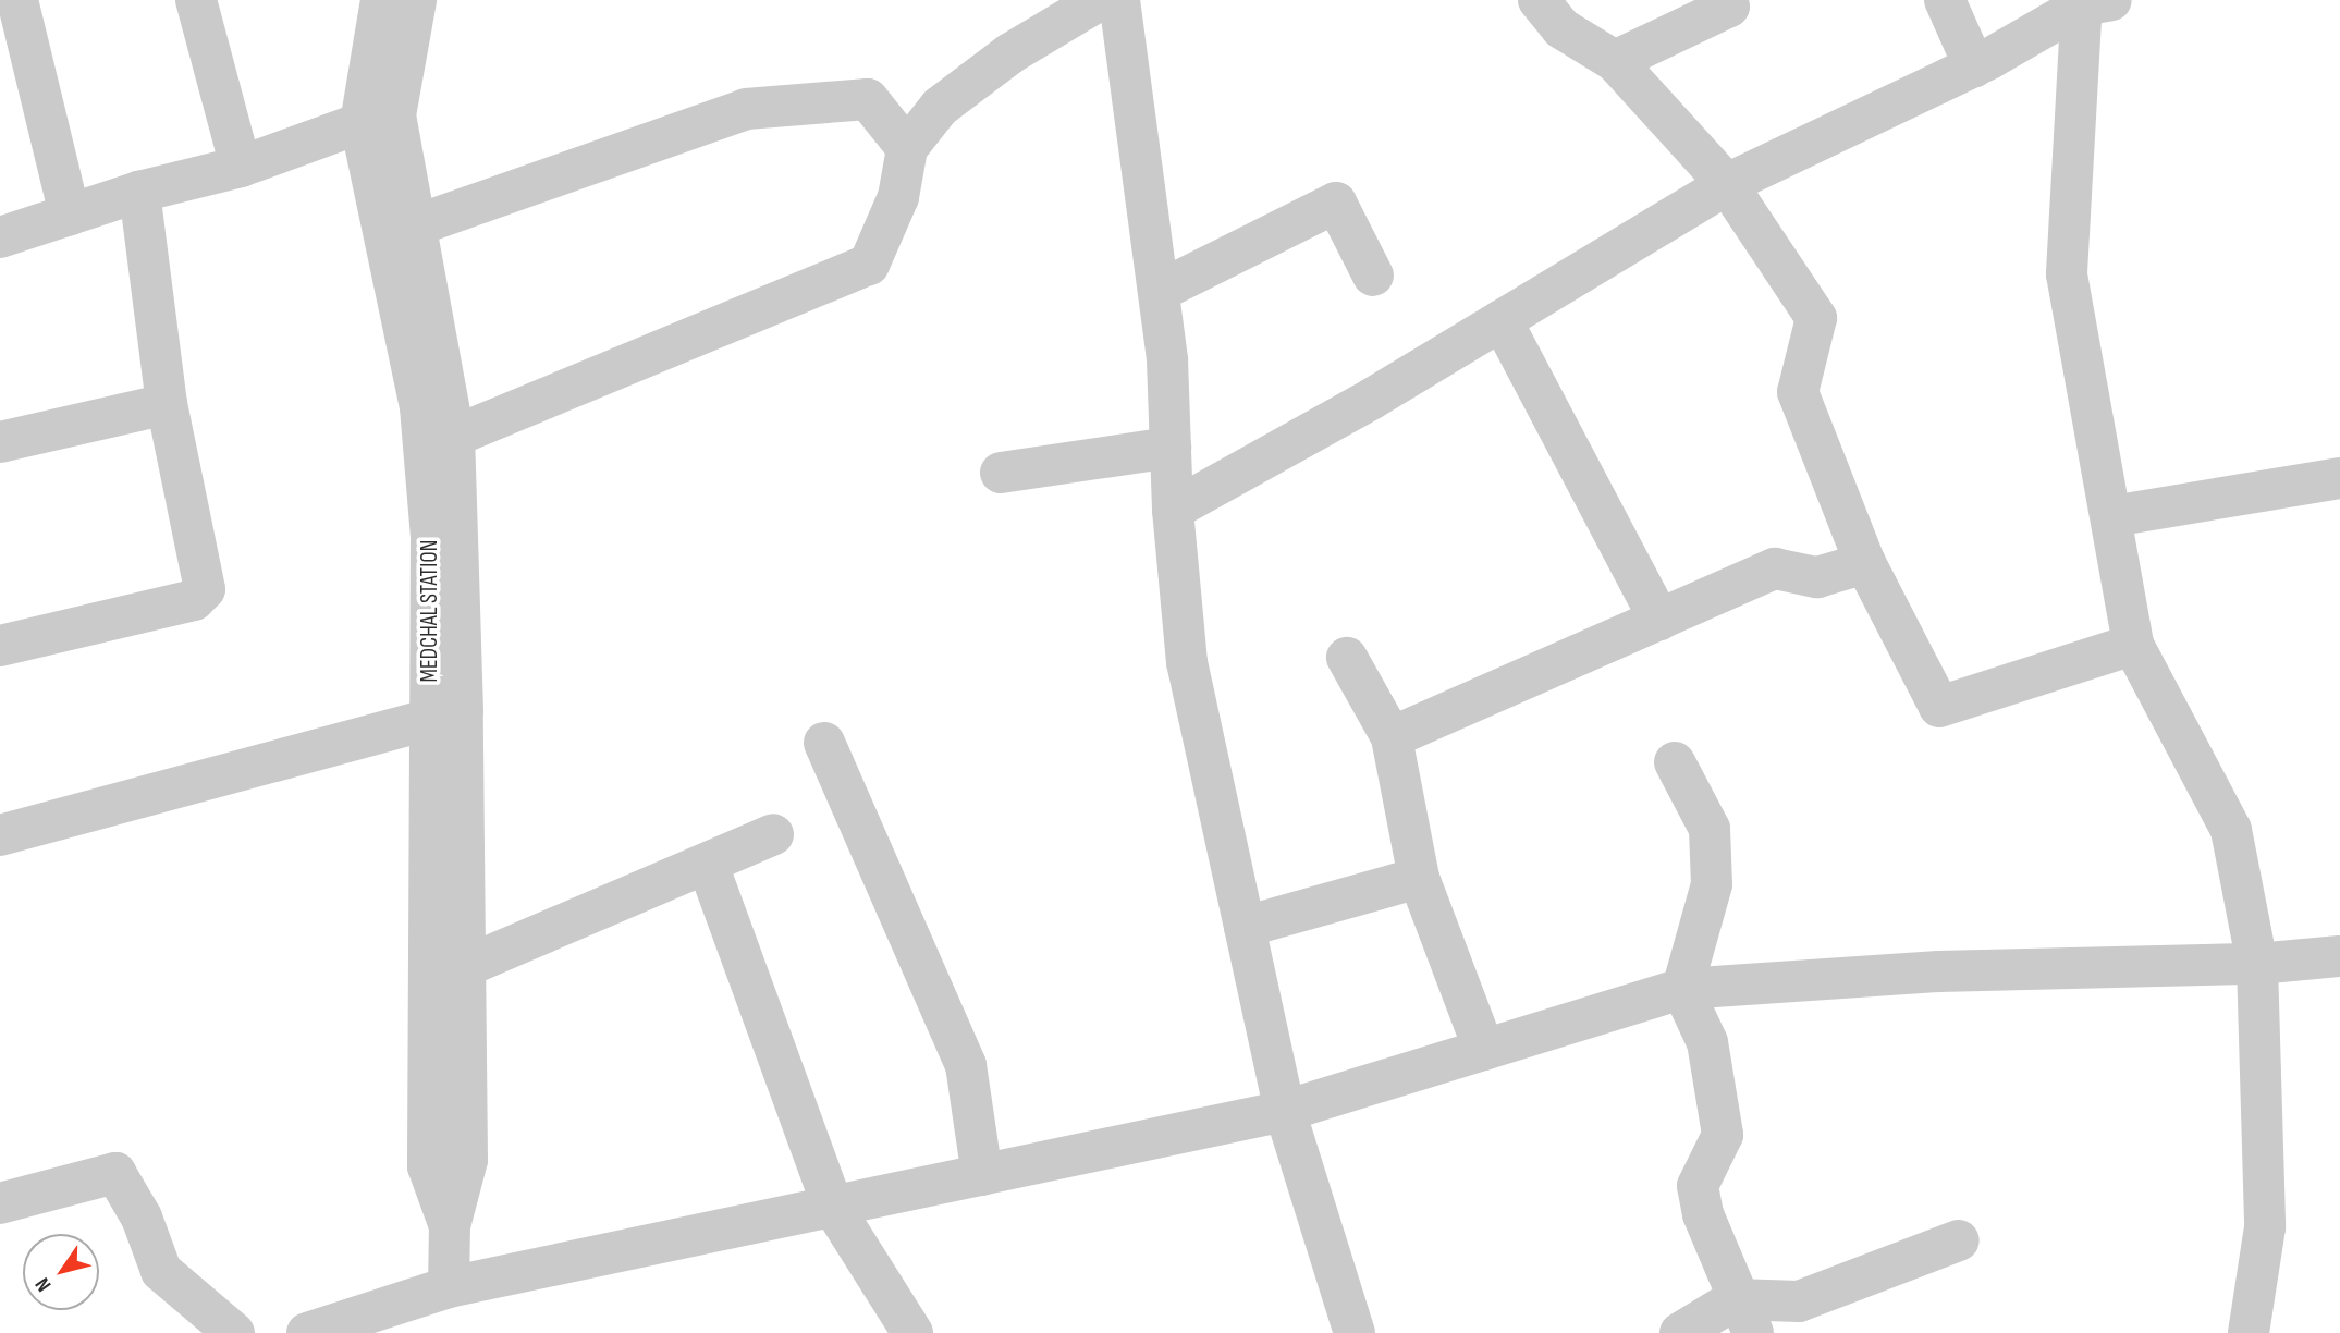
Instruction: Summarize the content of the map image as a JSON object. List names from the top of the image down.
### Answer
{
  "streets": {
    "street": ["MEDCHAL STATION"]
  },
  "north": "bottom left"
}
